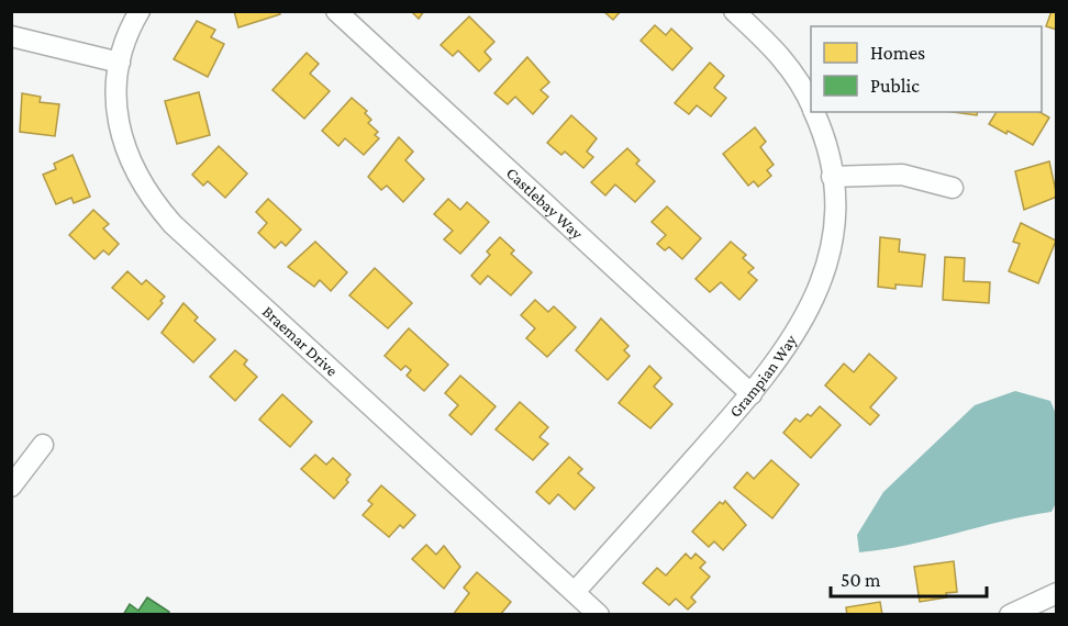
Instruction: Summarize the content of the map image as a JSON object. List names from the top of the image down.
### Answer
{
  "streets": {
    "street": ["Castlebay Way", "Braemar Drive", "Grampian Way"]
  },
  "crossings": [
    ["Castlebay Way", "Grampian Way"],
    ["Braemar Drive", "Grampian Way"]
  ],
  "legend": ["Homes", "Public"],
  "scale_bar": "50 m"
}
